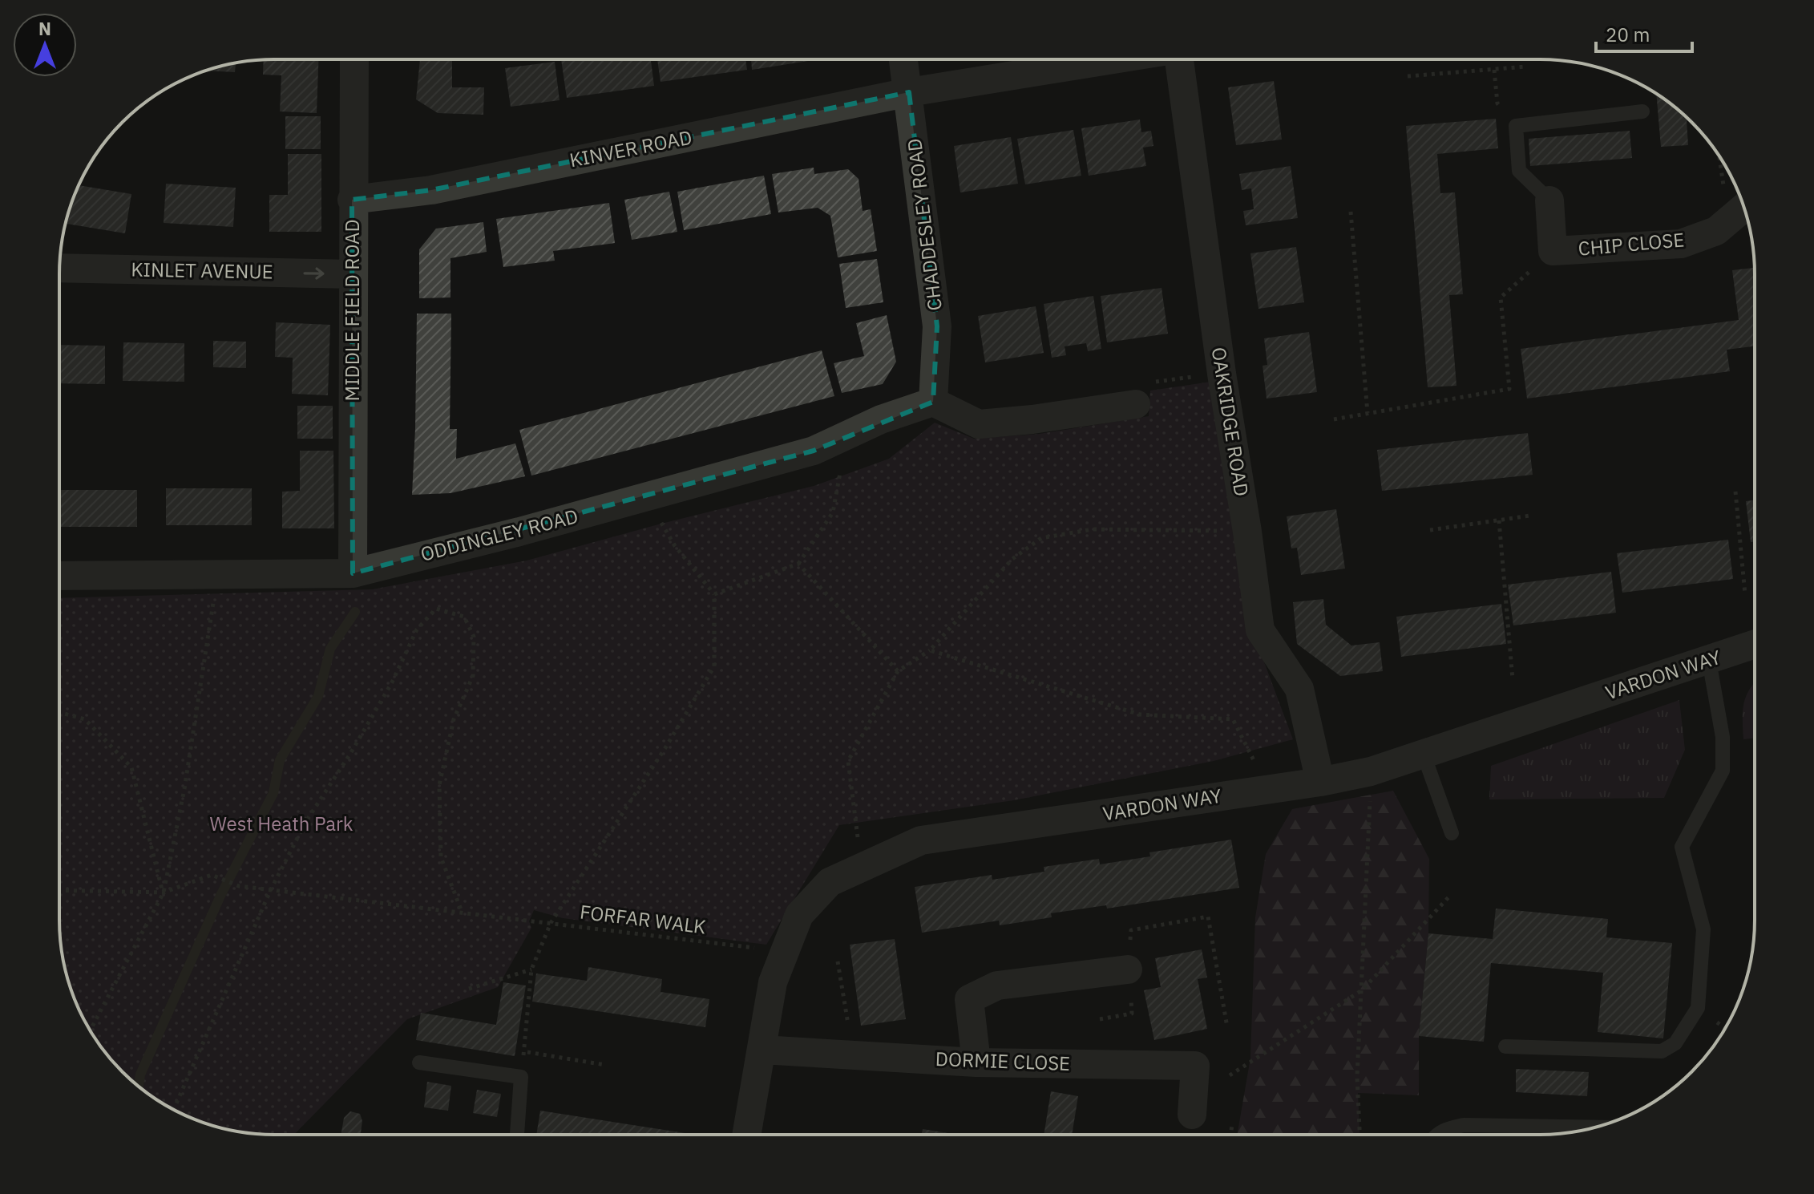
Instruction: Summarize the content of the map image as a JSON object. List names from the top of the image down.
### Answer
{
  "streets": {
    "street": [
      "KINVER ROAD",
      "CHADDESLEY ROAD",
      "CHIP CLOSE",
      "KINLET AVENUE",
      "MIDDLE FIELD ROAD",
      "OAKRIDGE ROAD",
      "ODDINGLEY ROAD",
      "VARDON WAY",
      "DORMIE CLOSE"
    ],
    "path": ["FORFAR WALK"]
  },
  "crossings": [
    ["KINVER ROAD", "CHADDESLEY ROAD"],
    ["KINVER ROAD", "MIDDLE FIELD ROAD"],
    ["CHADDESLEY ROAD", "ODDINGLEY ROAD"],
    ["KINLET AVENUE", "MIDDLE FIELD ROAD"],
    ["MIDDLE FIELD ROAD", "ODDINGLEY ROAD"],
    ["OAKRIDGE ROAD", "VARDON WAY"],
    ["VARDON WAY", "FORFAR WALK"],
    ["VARDON WAY", "DORMIE CLOSE"]
  ],
  "one_way": ["KINLET AVENUE"],
  "parks": ["West Heath Park"],
  "scale_bar": "20 m",
  "north": "top"
}
